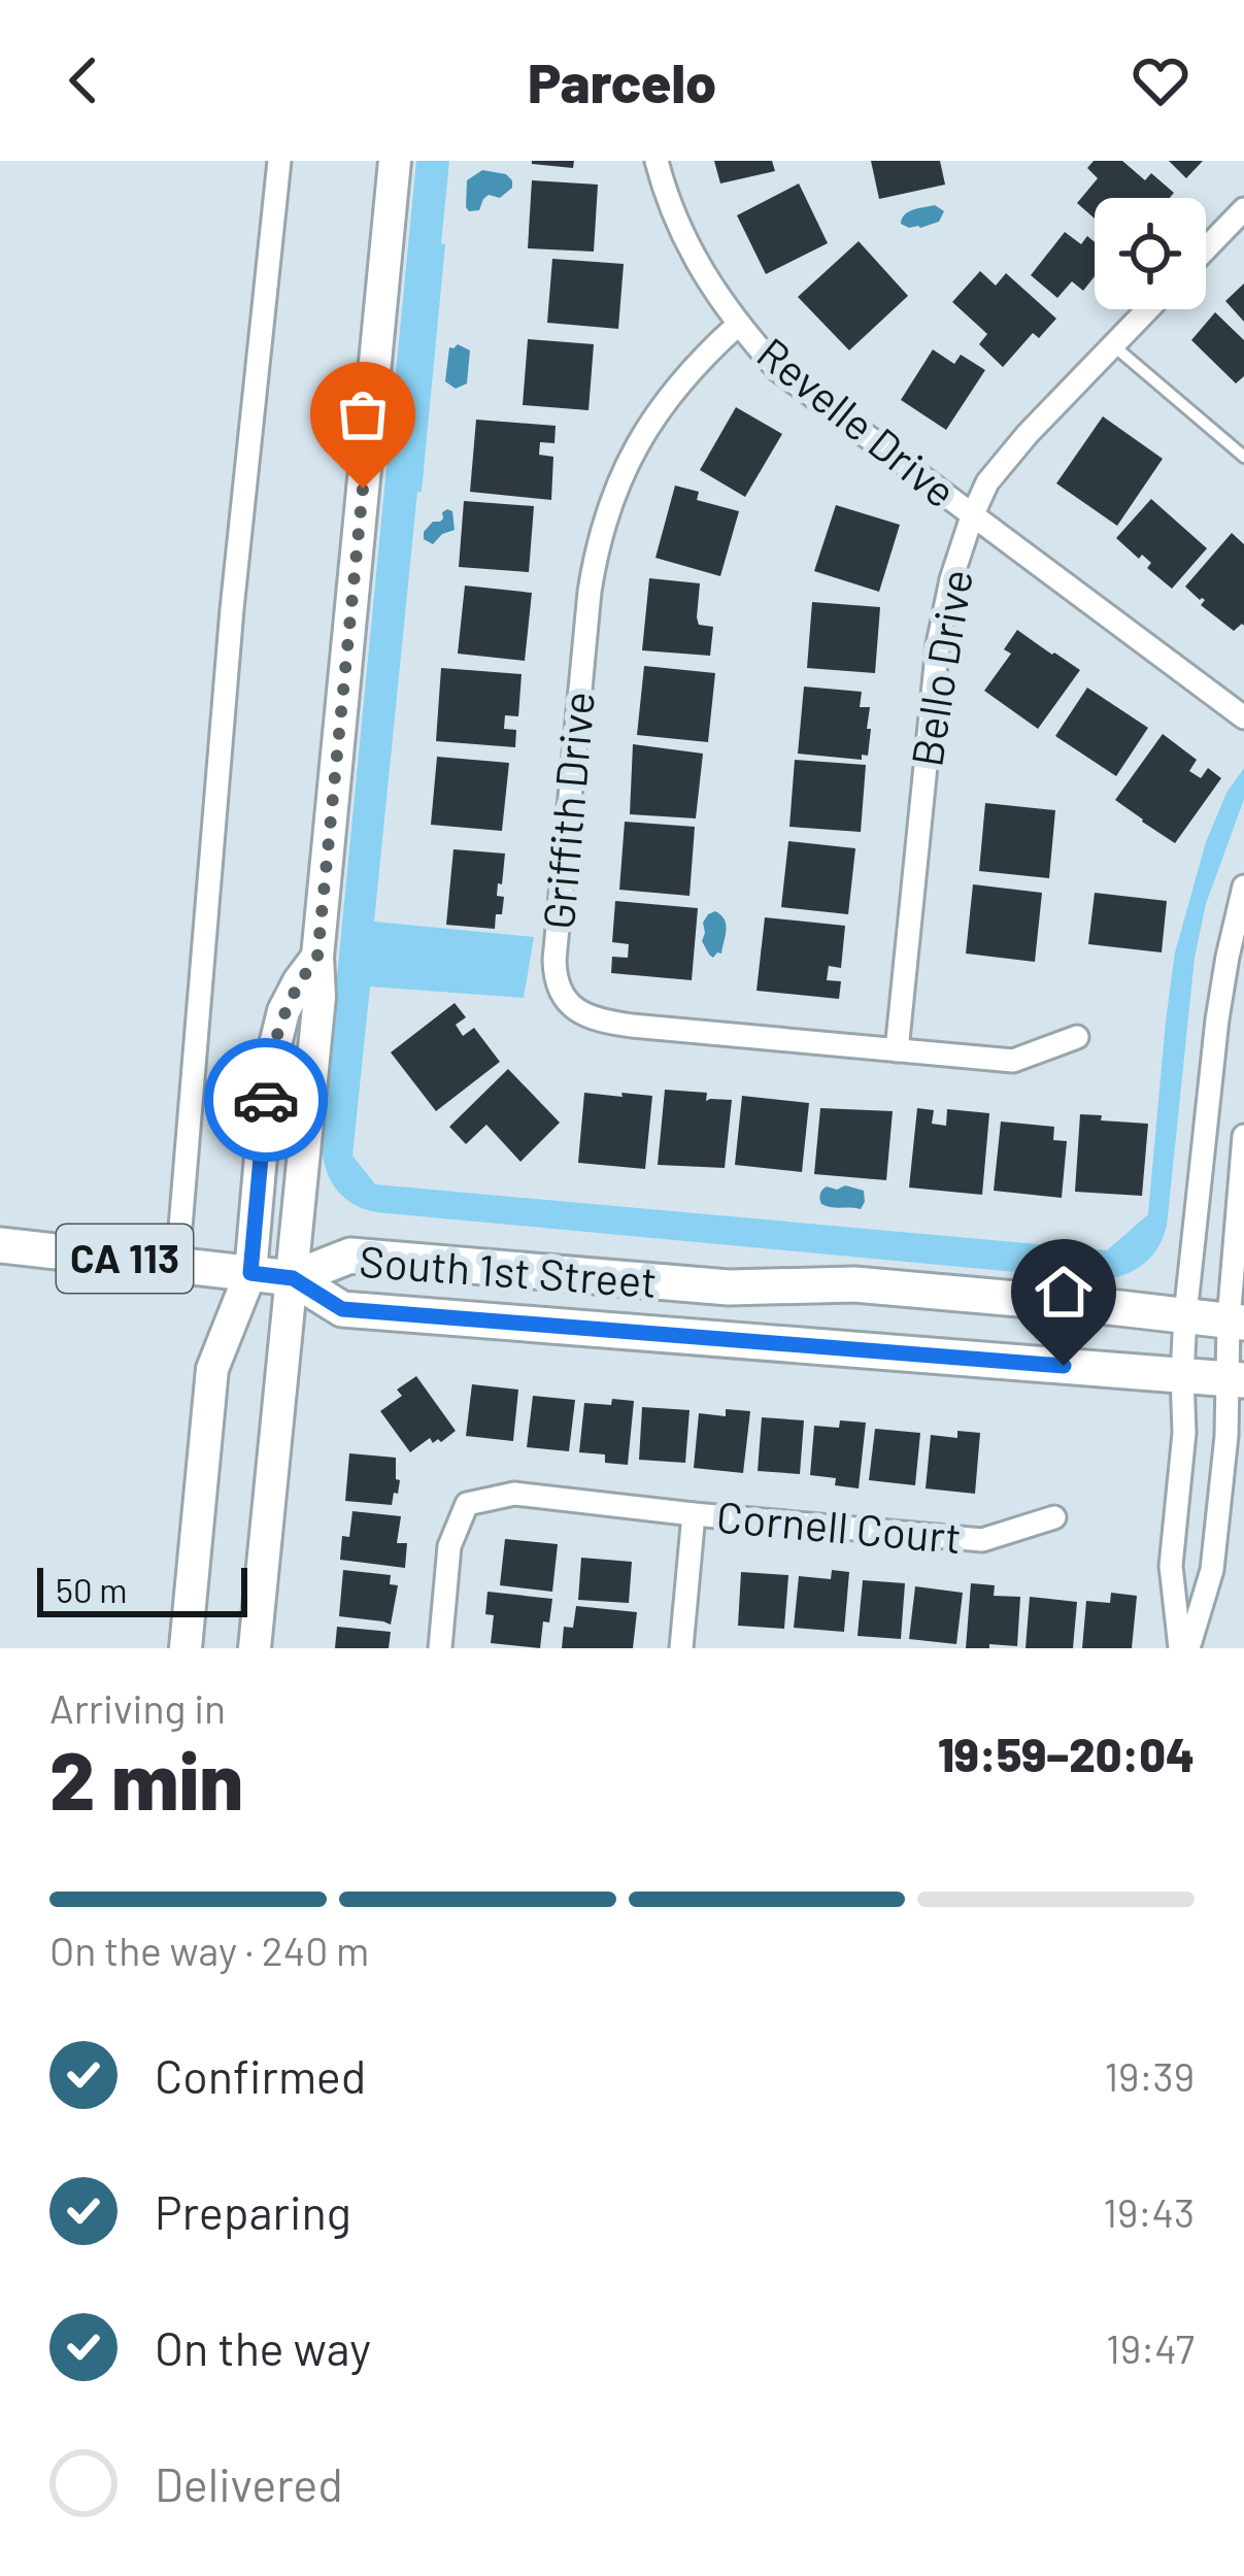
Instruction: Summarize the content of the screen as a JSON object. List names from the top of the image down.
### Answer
{
  "streets": {
    "main road": ["CA 113", "South 1st Street"],
    "street": [
      "Revelle Drive",
      "Bello Drive",
      "Griffith Drive",
      "Cornell Court"
    ]
  },
  "crossings": [
    ["Revelle Drive", "Bello Drive"],
    ["Revelle Drive", "Griffith Drive"],
    ["Bello Drive", "Griffith Drive"],
    ["CA 113", "South 1st Street"]
  ],
  "scale_bar": "50 m",
  "page": {
    "header": "Parcelo",
    "scale": "50 m",
    "heading": ["2 min", "Arriving in", "19:59–20:04"],
    "bar": "On the way · 240 m",
    "list": [
      ["Confirmed", "19:39"],
      ["Preparing", "19:43"],
      ["On the way", "19:47"],
      "Delivered"
    ]
  }
}
